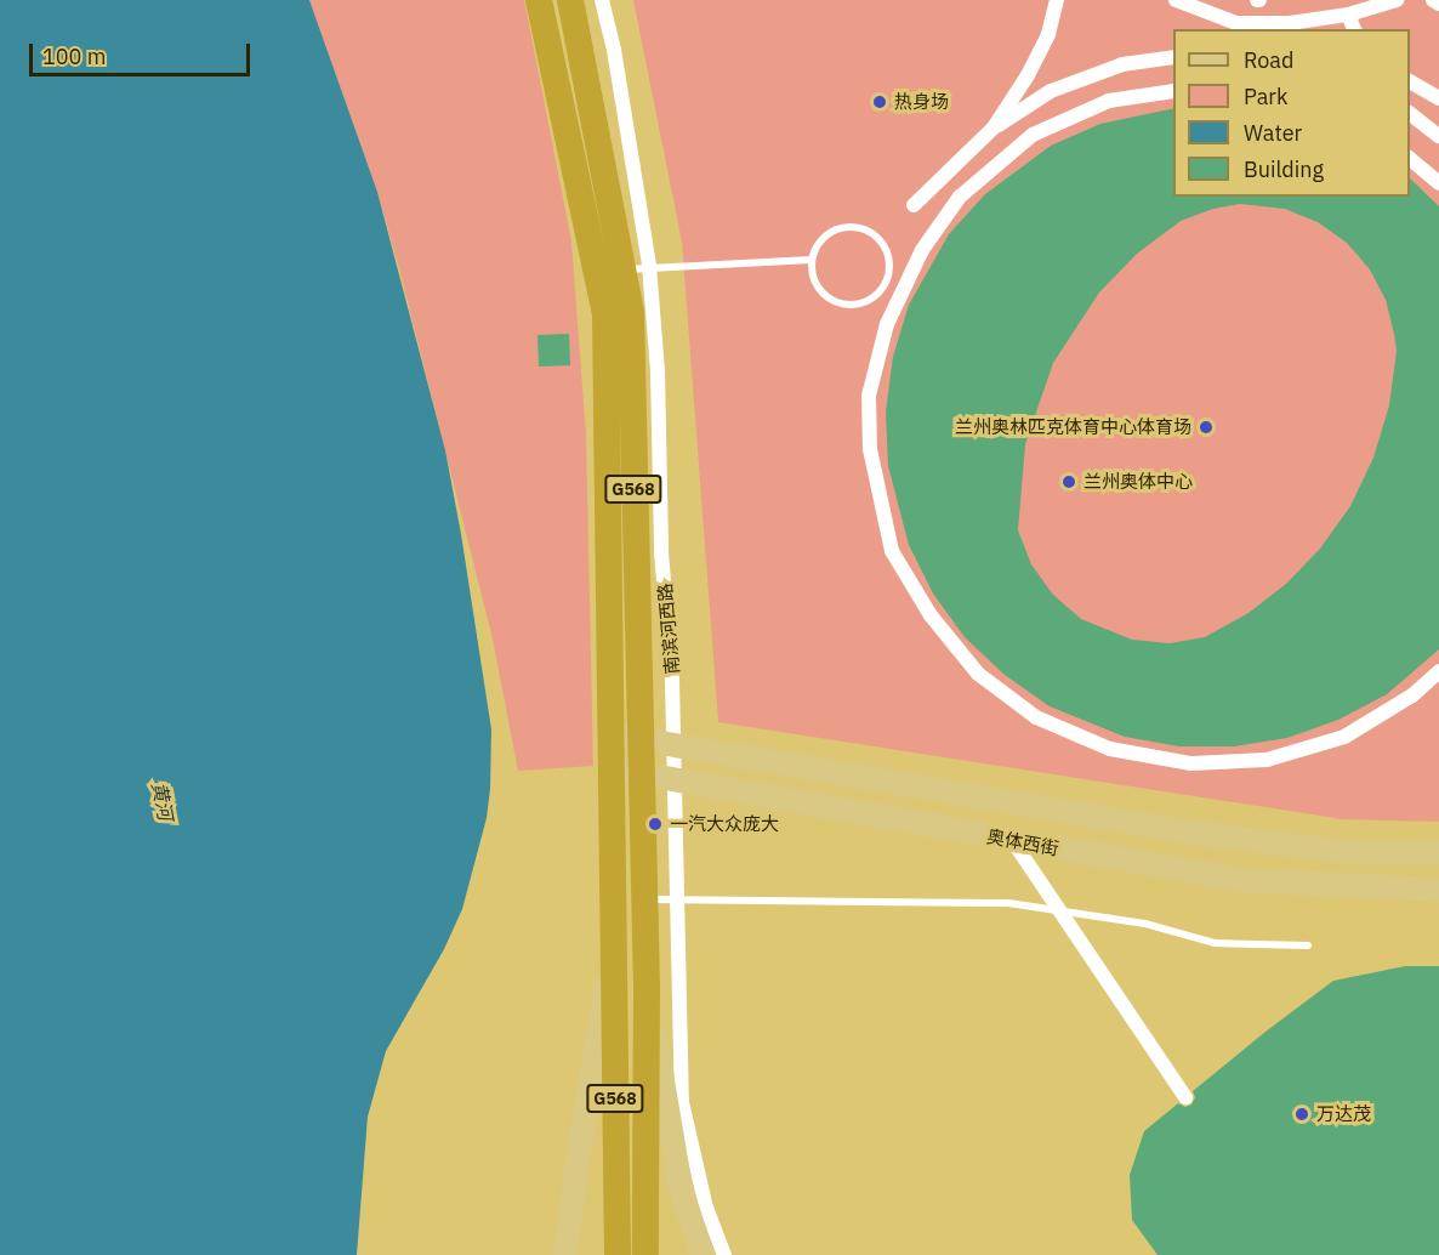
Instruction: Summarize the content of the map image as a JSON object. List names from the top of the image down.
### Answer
{
  "streets": {
    "highway": ["G568", "南滨河西路"],
    "main road": ["奥体西街"]
  },
  "crossings": [
    ["南滨河西路", "奥体西街"]
  ],
  "water": ["黄河"],
  "places": [
    "热身场",
    "兰州奥林匹克体育中心体育场",
    "兰州奥体中心",
    "一汽大众庞大",
    "万达茂"
  ],
  "legend": [
    "Road",
    "Park",
    "Water",
    "Building"
  ],
  "scale_bar": "100 m"
}
